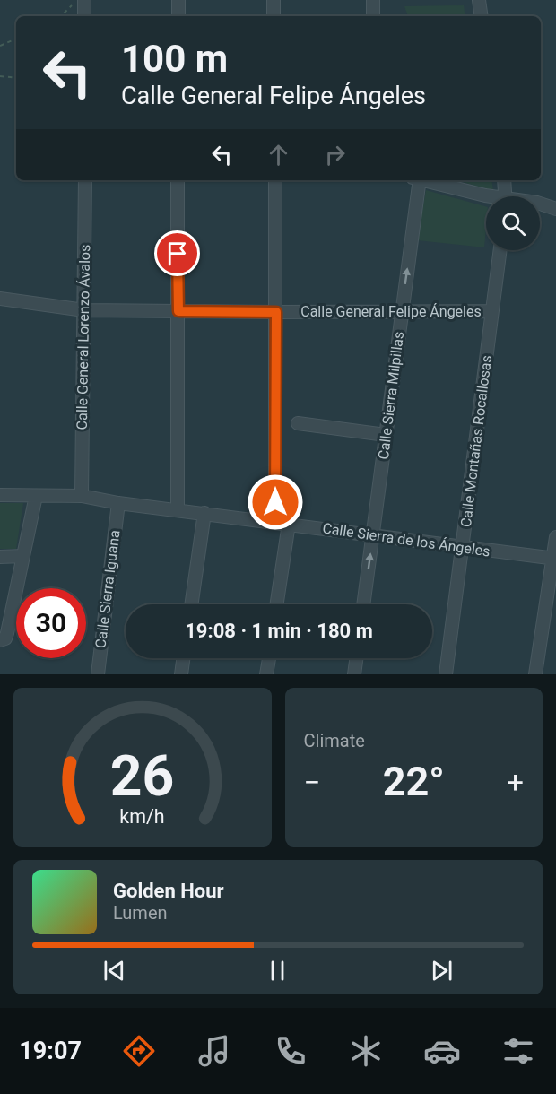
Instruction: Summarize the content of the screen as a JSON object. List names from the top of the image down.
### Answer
{
  "streets": {
    "street": [
      "Calle General Felipe Ángeles",
      "Calle General Lorenzo Ávalos",
      "Calle Sierra Milpillas",
      "Calle Montañas Rocallosas",
      "Calle Sierra de los Ángeles",
      "Calle Sierra Iguana"
    ]
  },
  "crossings": [
    ["Calle General Felipe Ángeles", "Calle General Lorenzo Ávalos"],
    ["Calle General Felipe Ángeles", "Calle Sierra Milpillas"],
    ["Calle General Felipe Ángeles", "Calle Montañas Rocallosas"],
    ["Calle General Lorenzo Ávalos", "Calle Sierra de los Ángeles"],
    ["Calle Sierra Milpillas", "Calle Sierra de los Ángeles"],
    ["Calle Montañas Rocallosas", "Calle Sierra de los Ángeles"],
    ["Calle Sierra de los Ángeles", "Calle Sierra Iguana"]
  ],
  "page": {
    "turn": ["100 m", "Calle General Felipe Ángeles"],
    "limit": "30",
    "trip": "19:08 · 1 min · 180 m",
    "tile": "Climate",
    "heat": ["−", "22°", "+"],
    "song": ["Golden Hour", "Lumen"],
    "tabs": "19:07",
    "gauge": ["26", "km/h"]
  }
}
